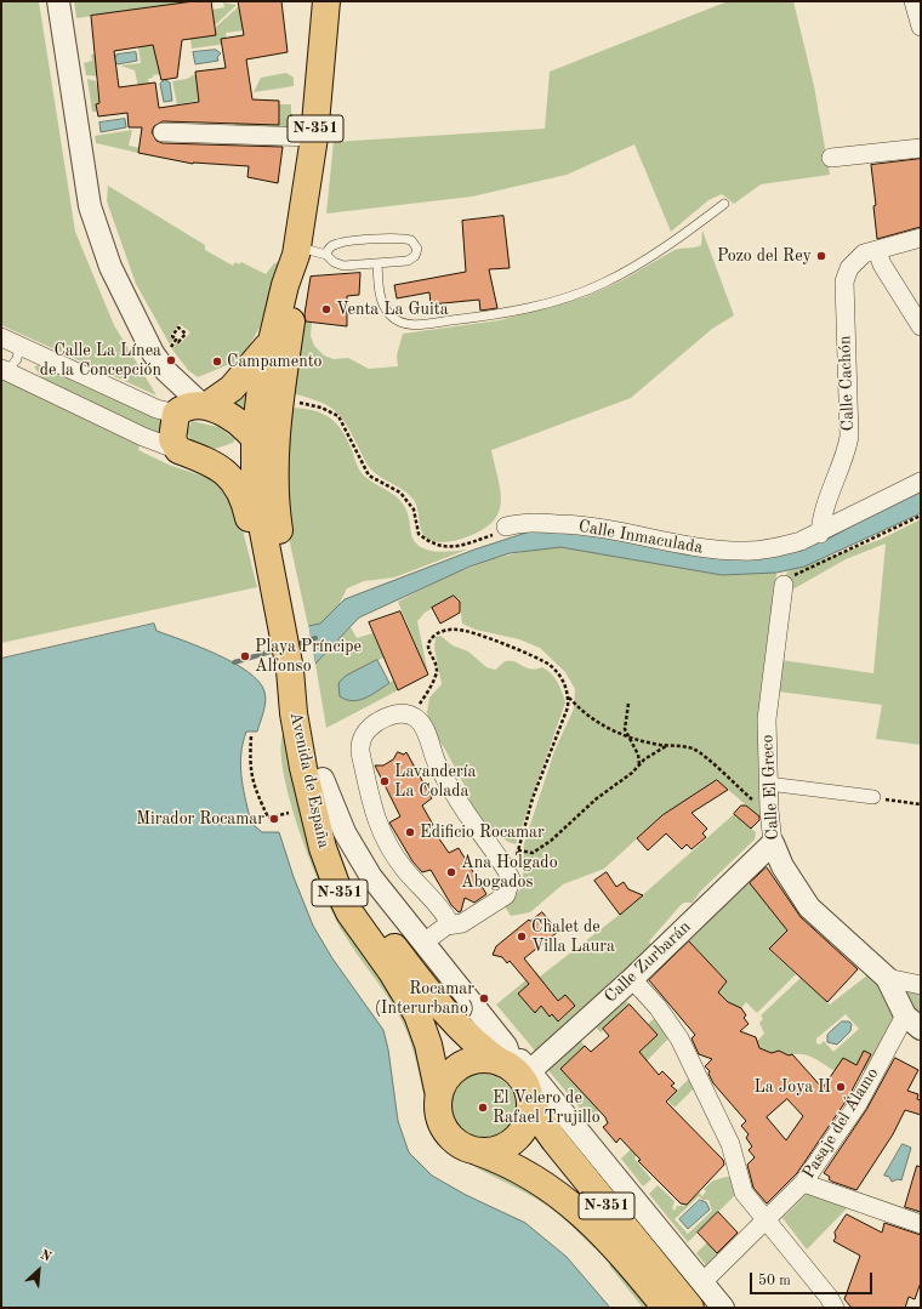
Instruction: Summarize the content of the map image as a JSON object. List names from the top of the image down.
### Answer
{
  "streets": {
    "highway": ["N-351", "Avenida de España"],
    "street": [
      "Calle Cachón",
      "Calle Inmaculada",
      "Calle El Greco",
      "Calle Zurbarán",
      "Pasaje del Álamo"
    ]
  },
  "crossings": [
    ["N-351", "Avenida de España"],
    ["N-351", "Calle Zurbarán"],
    ["Calle Cachón", "Calle Inmaculada"],
    ["Avenida de España", "Calle Zurbarán"],
    ["Avenida de España", "Pasaje del Álamo"],
    ["Calle El Greco", "Calle Zurbarán"],
    ["Calle El Greco", "Pasaje del Álamo"]
  ],
  "places": [
    "Pozo del Rey",
    "Venta La Guita",
    "Calle La Línea de la Concepción",
    "Campamento",
    "Playa Príncipe Alfonso",
    "Lavandería La Colada",
    "Mirador Rocamar",
    "Edificio Rocamar",
    "Ana Holgado Abogados",
    "Chalet de Villa Laura",
    "Rocamar (Interurbano)",
    "La Joya II",
    "El Velero de Rafael Trujillo"
  ],
  "scale_bar": "50 m",
  "north": "top right"
}
